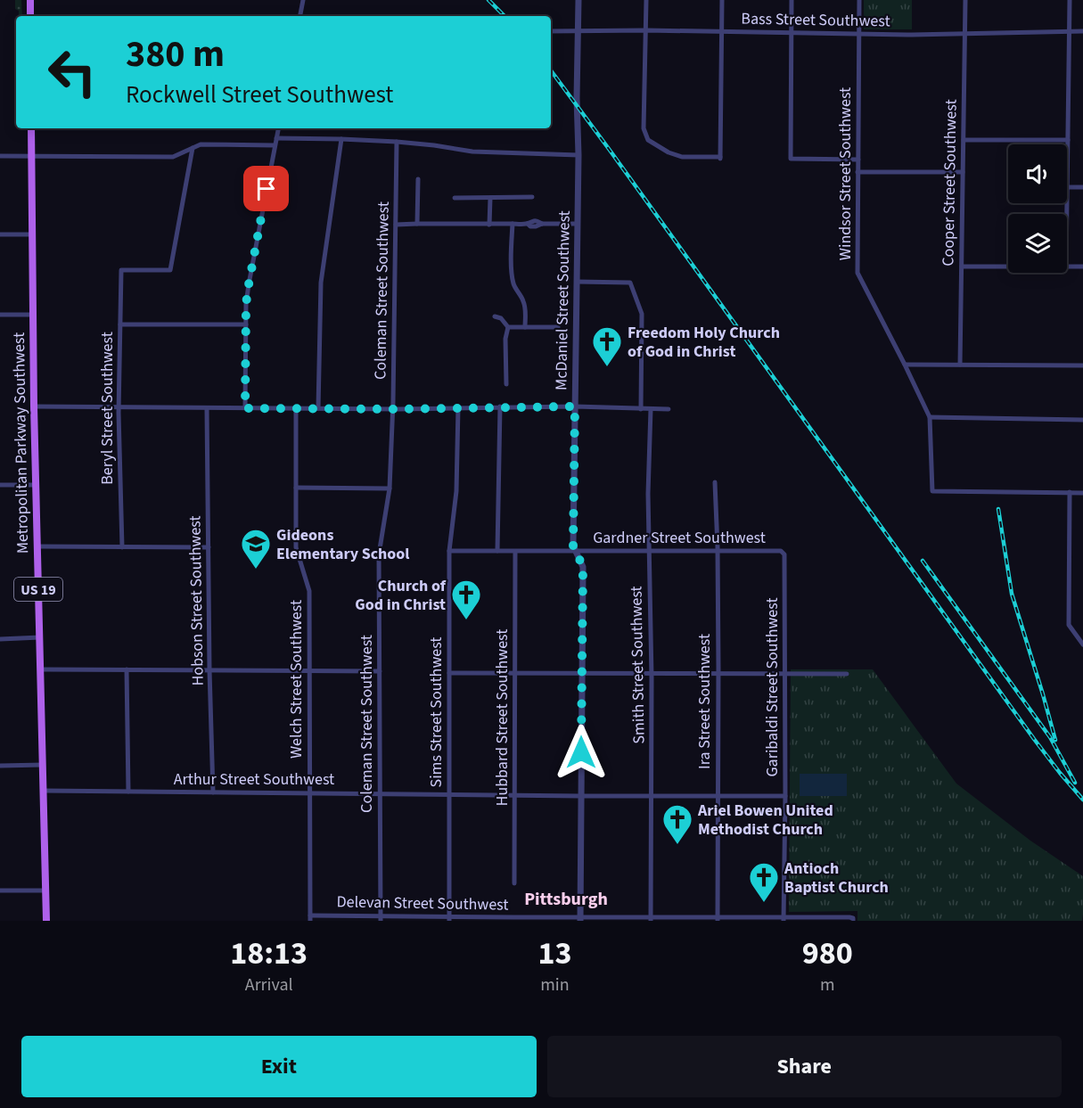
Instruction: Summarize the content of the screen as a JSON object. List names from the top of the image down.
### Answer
{
  "streets": {
    "main road": ["Metropolitan Parkway Southwest", "US 19"],
    "street": [
      "Bass Street Southwest",
      "Windsor Street Southwest",
      "Cooper Street Southwest",
      "Coleman Street Southwest",
      "McDaniel Street Southwest",
      "Beryl Street Southwest",
      "Gardner Street Southwest",
      "Hobson Street Southwest",
      "Smith Street Southwest",
      "Welch Street Southwest",
      "Garibaldi Street Southwest",
      "Ira Street Southwest",
      "Sims Street Southwest",
      "Hubbard Street Southwest",
      "Arthur Street Southwest",
      "Delevan Street Southwest"
    ]
  },
  "crossings": [
    ["Bass Street Southwest", "Windsor Street Southwest"],
    ["Bass Street Southwest", "Cooper Street Southwest"],
    ["Bass Street Southwest", "McDaniel Street Southwest"],
    ["Coleman Street Southwest", "Arthur Street Southwest"],
    ["Coleman Street Southwest", "Delevan Street Southwest"],
    ["McDaniel Street Southwest", "Gardner Street Southwest"],
    ["McDaniel Street Southwest", "Arthur Street Southwest"],
    ["McDaniel Street Southwest", "Delevan Street Southwest"],
    ["Metropolitan Parkway Southwest", "Arthur Street Southwest"],
    ["Gardner Street Southwest", "Smith Street Southwest"],
    ["Gardner Street Southwest", "Garibaldi Street Southwest"],
    ["Gardner Street Southwest", "Ira Street Southwest"],
    ["Gardner Street Southwest", "Sims Street Southwest"],
    ["Gardner Street Southwest", "Hubbard Street Southwest"],
    ["Hobson Street Southwest", "Arthur Street Southwest"],
    ["Smith Street Southwest", "Arthur Street Southwest"],
    ["Smith Street Southwest", "Delevan Street Southwest"],
    ["Welch Street Southwest", "Arthur Street Southwest"],
    ["Welch Street Southwest", "Delevan Street Southwest"],
    ["Garibaldi Street Southwest", "Arthur Street Southwest"],
    ["Garibaldi Street Southwest", "Delevan Street Southwest"],
    ["Ira Street Southwest", "Arthur Street Southwest"],
    ["Ira Street Southwest", "Delevan Street Southwest"],
    ["Sims Street Southwest", "Arthur Street Southwest"],
    ["Sims Street Southwest", "Delevan Street Southwest"],
    ["Hubbard Street Southwest", "Arthur Street Southwest"]
  ],
  "districts": ["Pittsburgh"],
  "places": {
    "church": [
      "Freedom Holy Church of God in Christ",
      "Church of God in Christ",
      "Ariel Bowen United Methodist Church",
      "Antioch Baptist Church"
    ],
    "school or university": ["Gideons Elementary School"]
  },
  "page": {
    "turn": ["380 m", "Rockwell Street Southwest"],
    "eta": [
      "18:13",
      "Arrival",
      "13",
      "min",
      "980",
      "m"
    ],
    "buttons": ["Exit", "Share"]
  }
}
